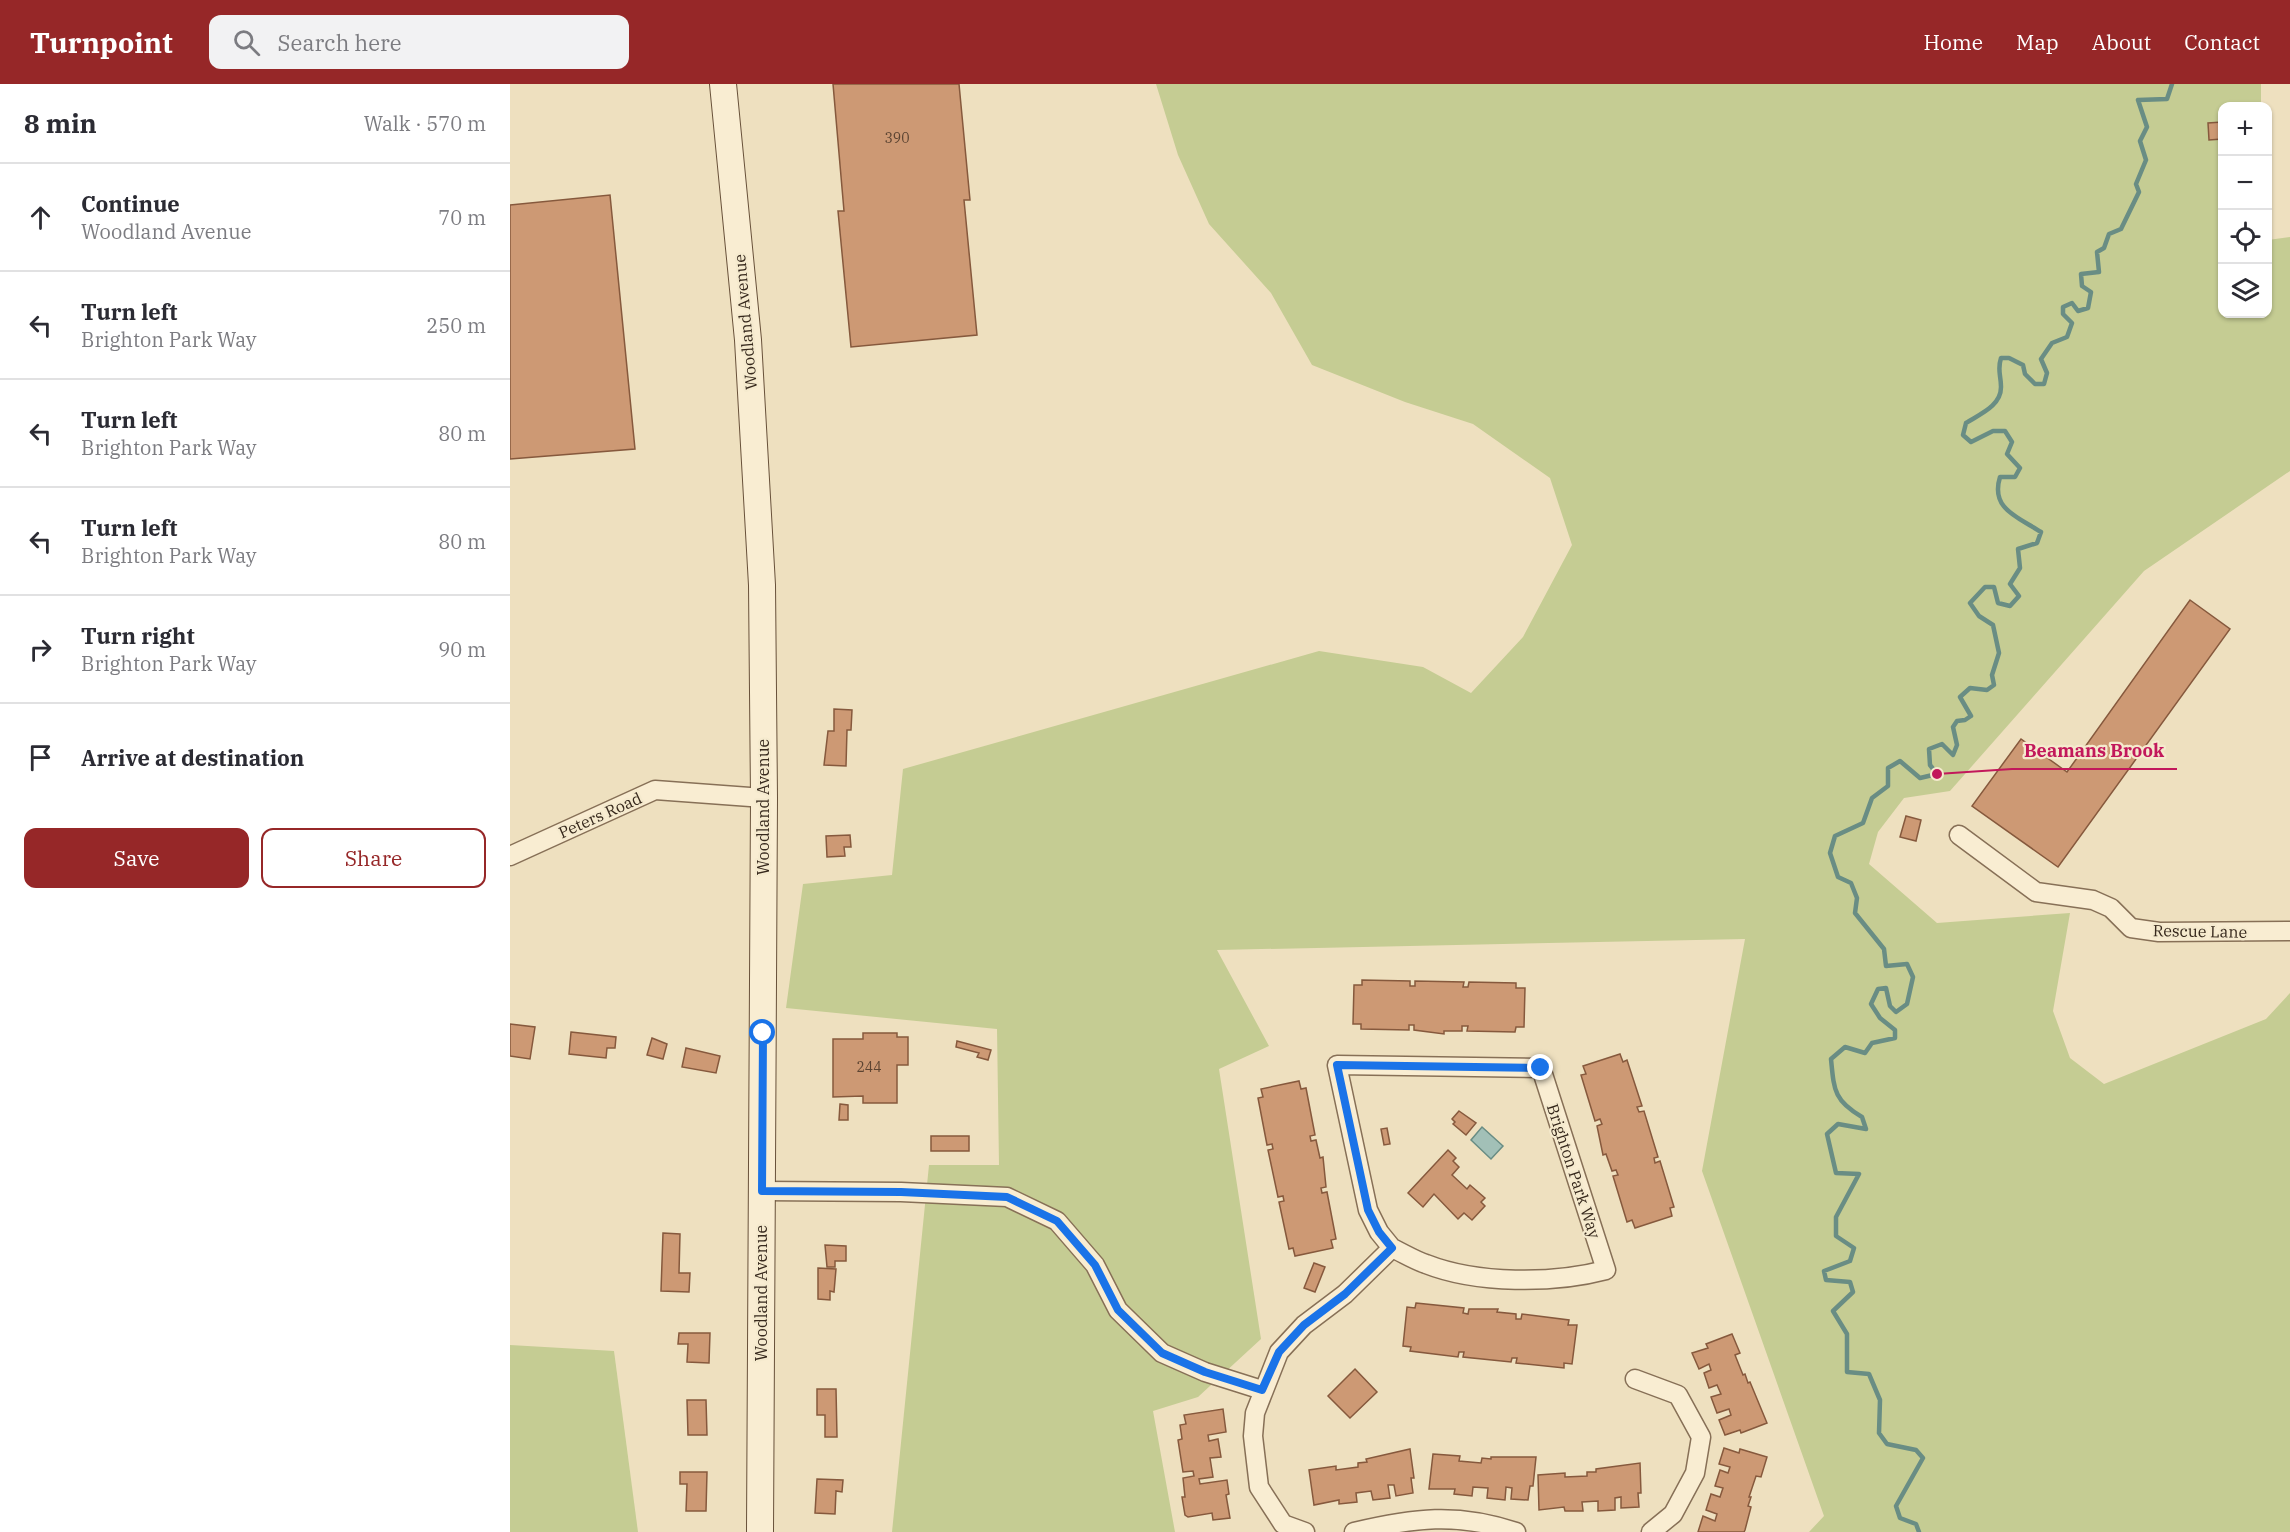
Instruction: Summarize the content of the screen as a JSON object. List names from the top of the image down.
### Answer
{
  "streets": {
    "street": [
      "Woodland Avenue",
      "Peters Road",
      "Rescue Lane",
      "Brighton Park Way"
    ]
  },
  "crossings": [
    ["Woodland Avenue", "Peters Road"]
  ],
  "places": ["Beamans Brook"],
  "house_numbers": ["390", "244"],
  "page": {
    "header": "Turnpoint",
    "search": "Search here",
    "nav": [
      "Home",
      "Map",
      "About",
      "Contact"
    ],
    "heading": ["8 min", "Walk · 570 m"],
    "map_buttons": ["+", "−"],
    "list": [
      ["Continue", "Woodland Avenue", "70 m"],
      ["Turn left", "Brighton Park Way", "250 m"],
      ["Turn left", "Brighton Park Way", "80 m"],
      ["Turn left", "Brighton Park Way", "80 m"],
      ["Turn right", "Brighton Park Way", "90 m"],
      "Arrive at destination"
    ],
    "buttons": ["Save", "Share"]
  }
}
